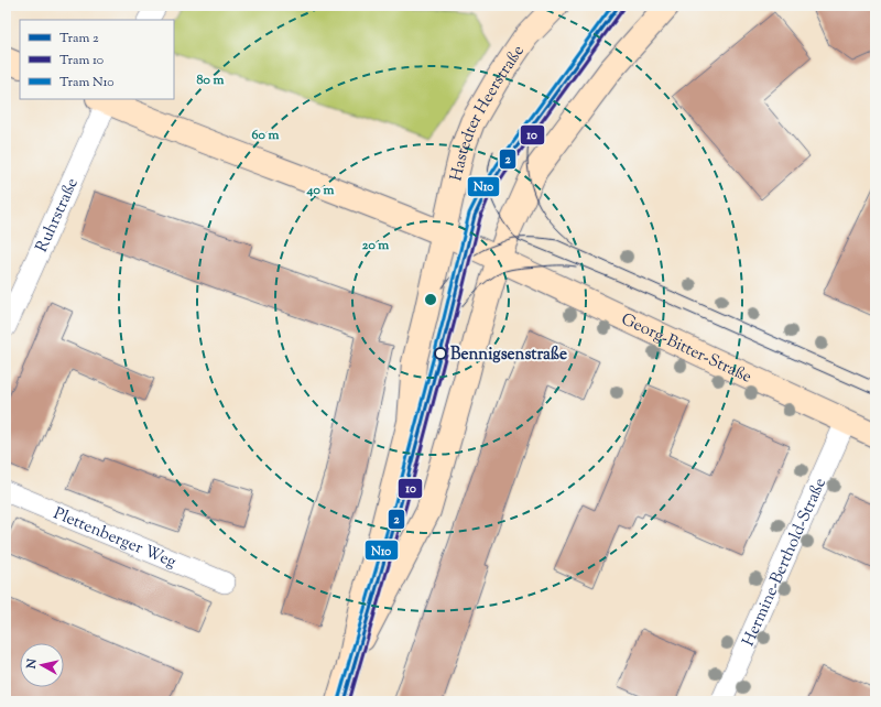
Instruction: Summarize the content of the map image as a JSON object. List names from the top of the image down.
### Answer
{
  "streets": {
    "street": [
      "Hastedter Heerstraße",
      "Ruhrstraße",
      "Georg-Bitter-Straße",
      "Plettenberger Weg",
      "Hermine-Berthold-Straße"
    ]
  },
  "crossings": [
    ["Georg-Bitter-Straße", "Hermine-Berthold-Straße"]
  ],
  "places": ["Bennigsenstraße"],
  "lines": ["tram line 2", "tram line N10", "tram line 10"],
  "legend": ["Tram 2", "Tram 10", "Tram N10"],
  "north": "left",
  "rings": [
    "80 m",
    "60 m",
    "40 m",
    "20 m"
  ]
}
